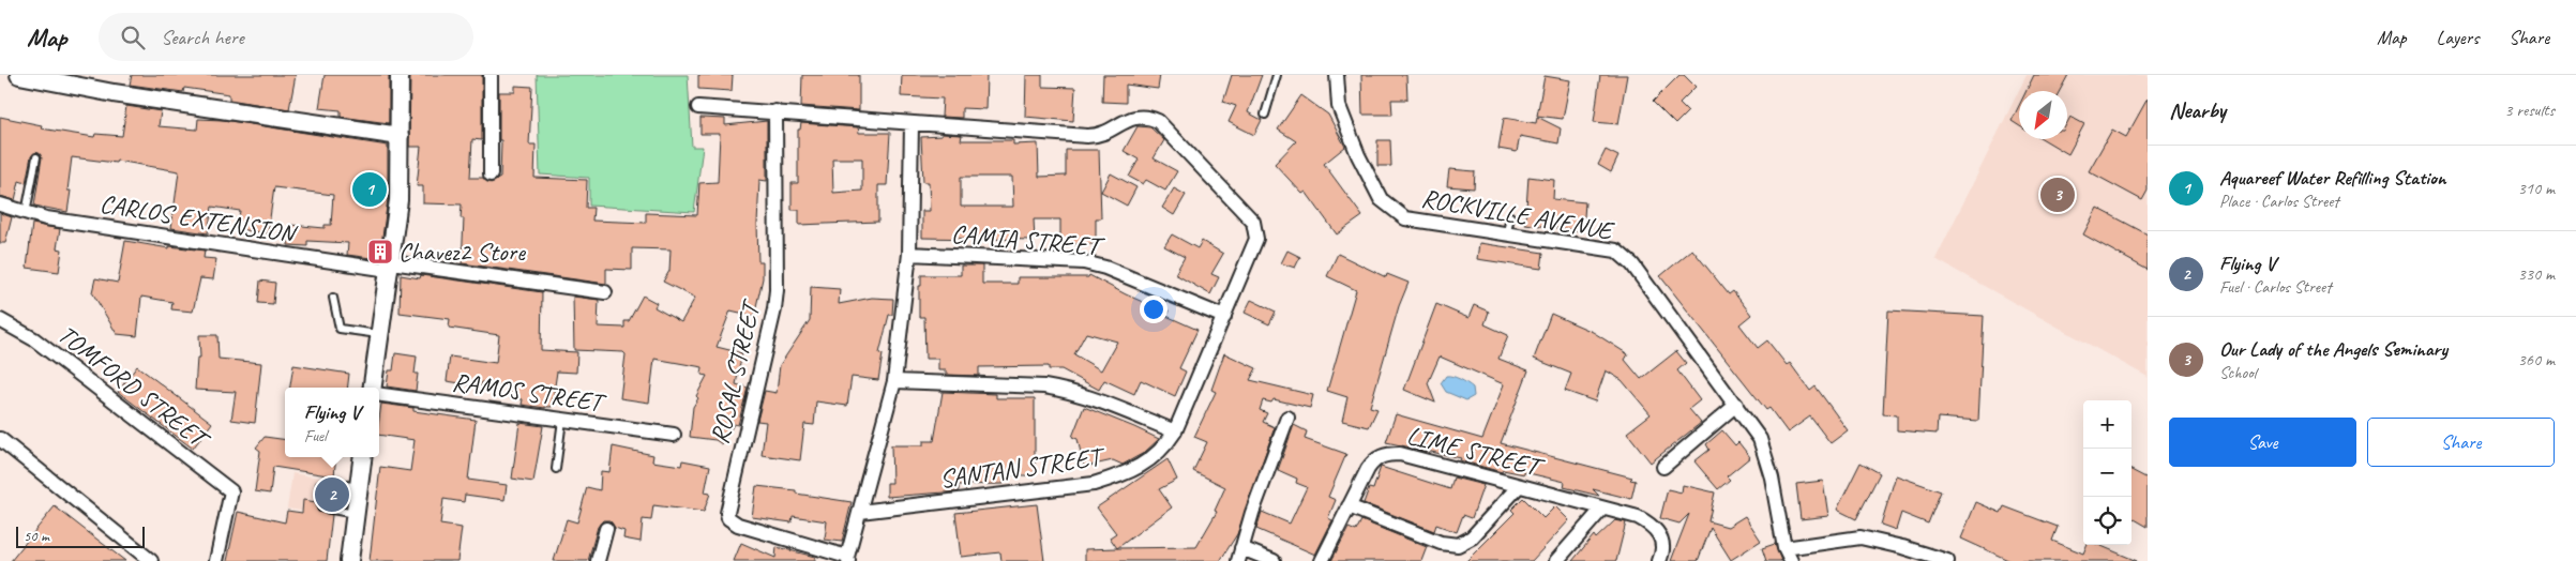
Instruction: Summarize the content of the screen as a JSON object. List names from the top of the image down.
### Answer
{
  "streets": {
    "street": [
      "ROCKVILLE AVENUE",
      "CARLOS EXTENSION",
      "CAMIA STREET",
      "ROSAL STREET",
      "TOMFORD STREET",
      "RAMOS STREET",
      "LIME STREET",
      "SANTAN STREET"
    ]
  },
  "crossings": [
    ["CAMIA STREET", "SANTAN STREET"]
  ],
  "places": {
    "building": ["Chavez2 Store"]
  },
  "scale_bar": "50 m",
  "north": "bottom left",
  "page": {
    "header": "Map",
    "search": "Search here",
    "nav": ["Map", "Layers", "Share"],
    "heading": ["Nearby", "3 results"],
    "list": [
      {
        "mark": "1",
        "name": "Aquareef Water Refilling Station",
        "note": "Place · Carlos Street",
        "value": "310 m"
      },
      {
        "mark": "2",
        "name": "Flying V",
        "note": "Fuel · Carlos Street",
        "value": "330 m"
      },
      {
        "mark": "3",
        "name": "Our Lady of the Angels Seminary",
        "note": "School",
        "value": "360 m"
      }
    ],
    "pins": ["1", "3", "2"],
    "popup": ["Flying V", "Fuel"],
    "map_buttons": ["+", "−"],
    "buttons": ["Save", "Share"],
    "scale": "50 m"
  }
}
